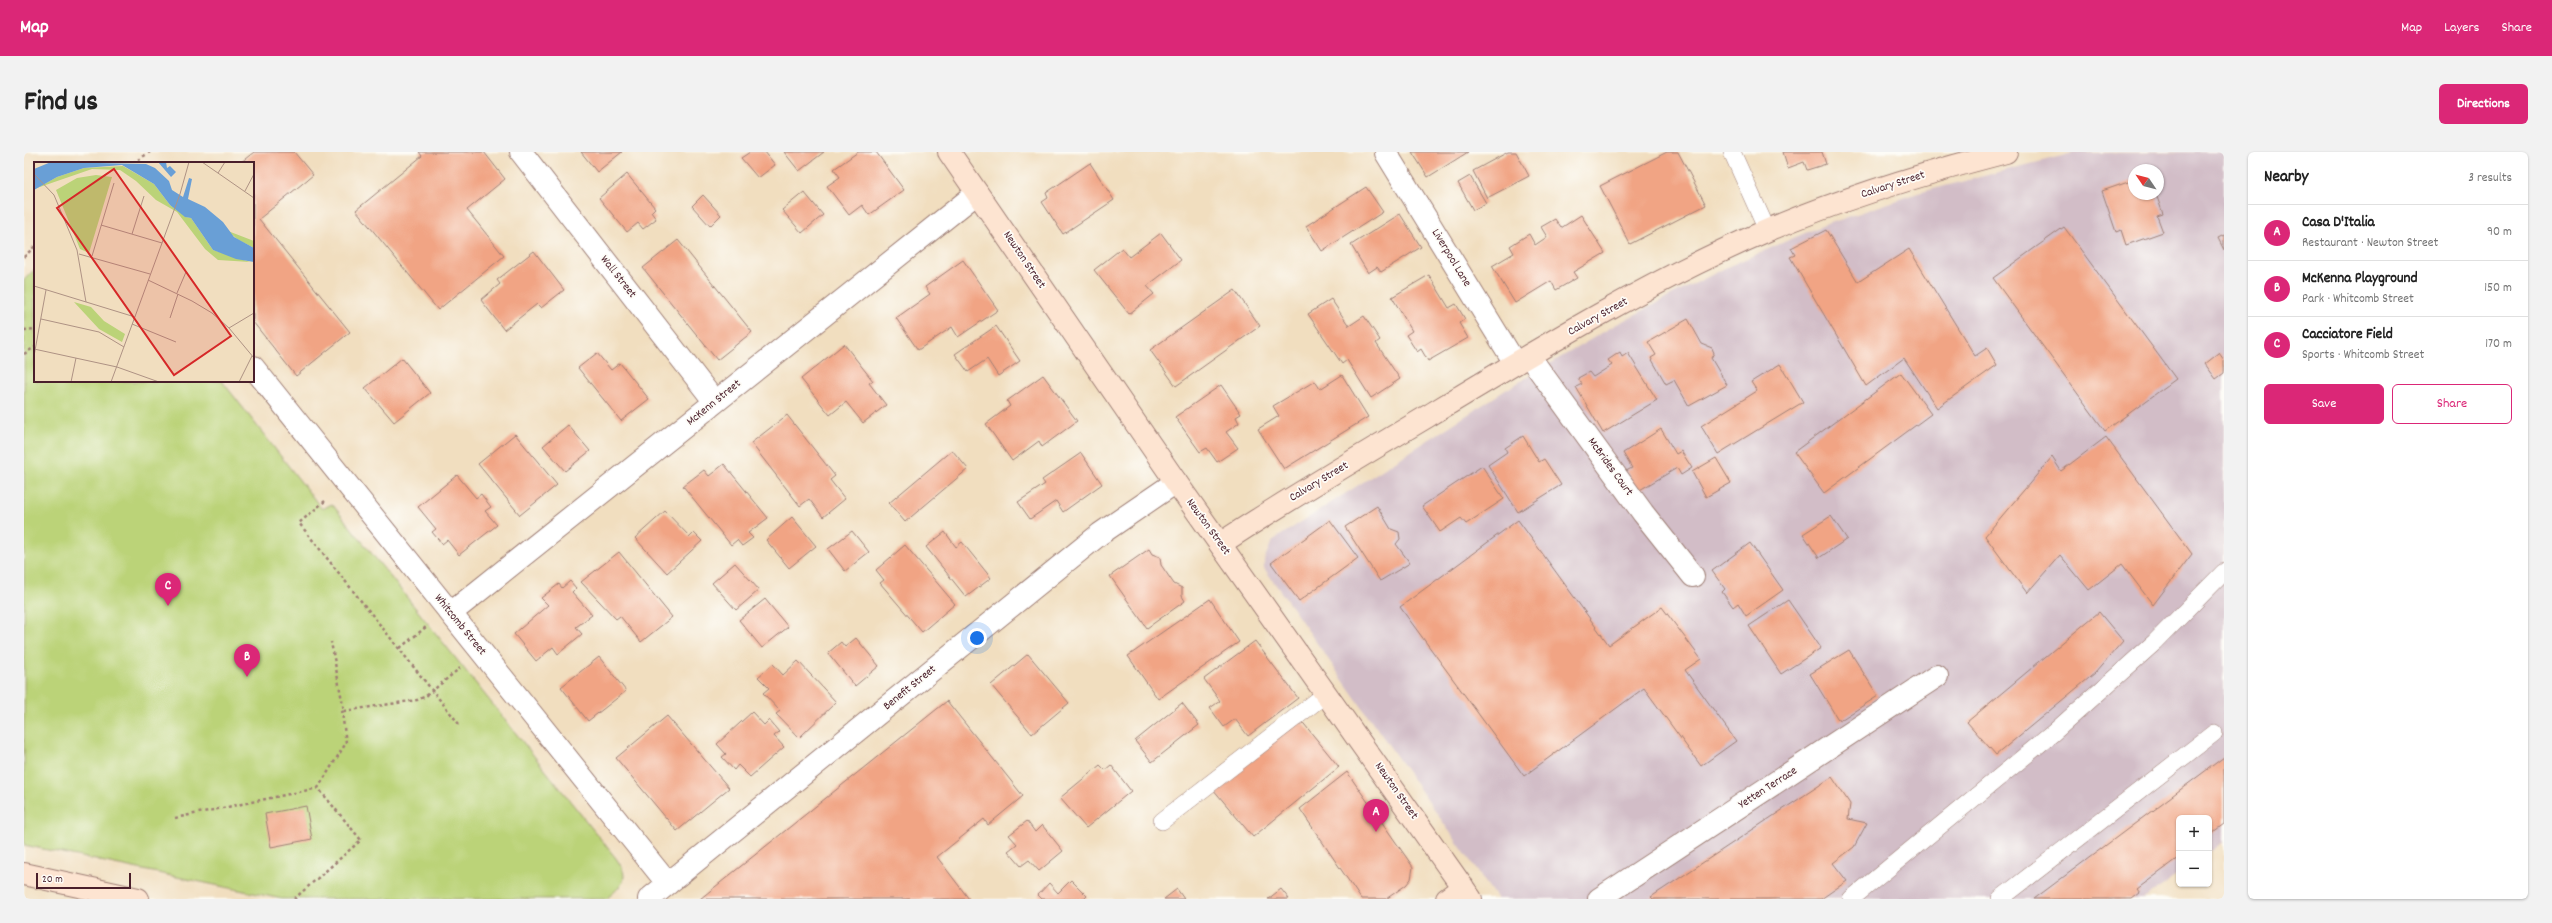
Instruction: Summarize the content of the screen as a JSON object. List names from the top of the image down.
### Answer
{
  "streets": {
    "street": [
      "Calvary Street",
      "Liverpool Lane",
      "Newton Street",
      "Wall Street",
      "McKenn Street",
      "McBrides Court",
      "Whitcomb Street",
      "Benefit Street",
      "Yetten Terrace"
    ]
  },
  "crossings": [
    ["Calvary Street", "Liverpool Lane"],
    ["Calvary Street", "Newton Street"],
    ["Calvary Street", "McBrides Court"],
    ["Liverpool Lane", "McBrides Court"],
    ["Newton Street", "McKenn Street"],
    ["Newton Street", "Benefit Street"],
    ["Wall Street", "McKenn Street"],
    ["McKenn Street", "Whitcomb Street"],
    ["Whitcomb Street", "Benefit Street"]
  ],
  "scale_bar": "20 m",
  "north": "top left",
  "page": {
    "header": "Map",
    "nav": ["Map", "Layers", "Share"],
    "title": "Find us",
    "buttons": [
      "Directions",
      ["Save", "Share"]
    ],
    "heading": ["Nearby", "3 results"],
    "list": [
      {
        "mark": "A",
        "name": "Casa D'Italia",
        "note": "Restaurant · Newton Street",
        "value": "90 m"
      },
      {
        "mark": "B",
        "name": "McKenna Playground",
        "note": "Park · Whitcomb Street",
        "value": "150 m"
      },
      {
        "mark": "C",
        "name": "Cacciatore Field",
        "note": "Sports · Whitcomb Street",
        "value": "170 m"
      }
    ],
    "pins": ["C", "B", "A"],
    "map_buttons": ["+", "−"],
    "scale": "20 m"
  }
}
